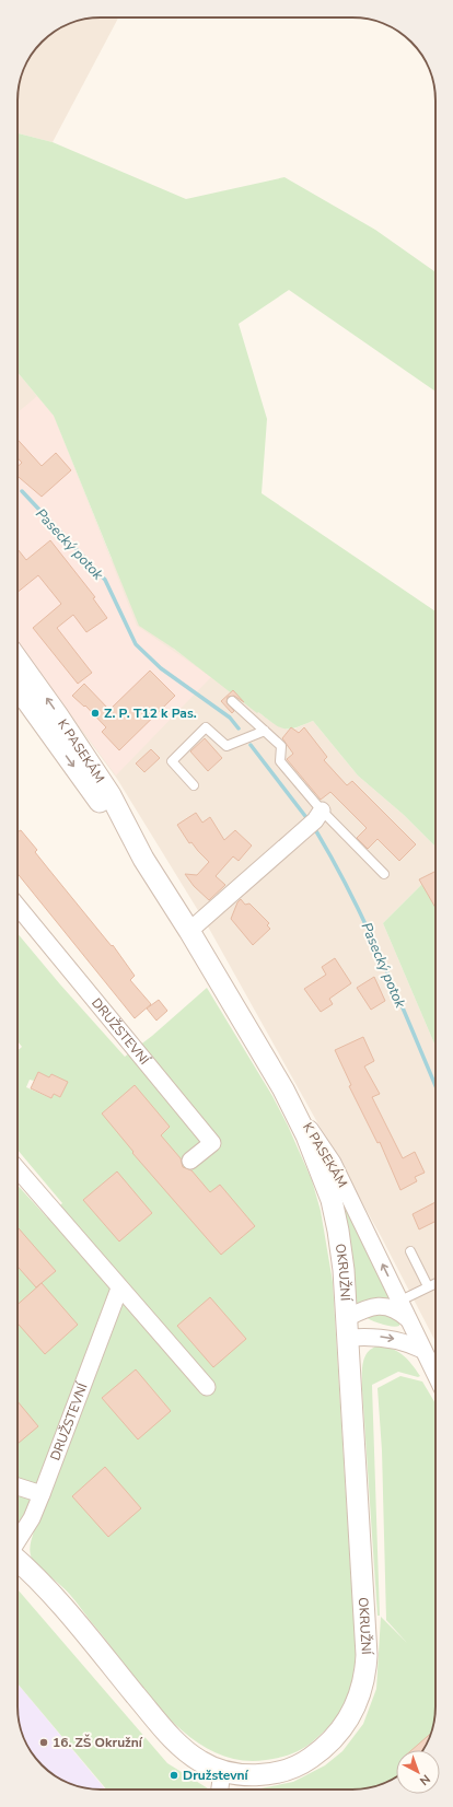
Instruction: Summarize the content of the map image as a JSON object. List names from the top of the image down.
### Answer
{
  "streets": {
    "street": ["K PASEKÁM", "DRUŽSTEVNÍ", "OKRUŽNÍ"]
  },
  "crossings": [
    ["K PASEKÁM", "OKRUŽNÍ"]
  ],
  "water": ["Pasecký potok"],
  "places": ["Z. P. T12 k Pas.", "16. ZŠ Okružní", "Družstevní"],
  "north": "bottom right"
}
